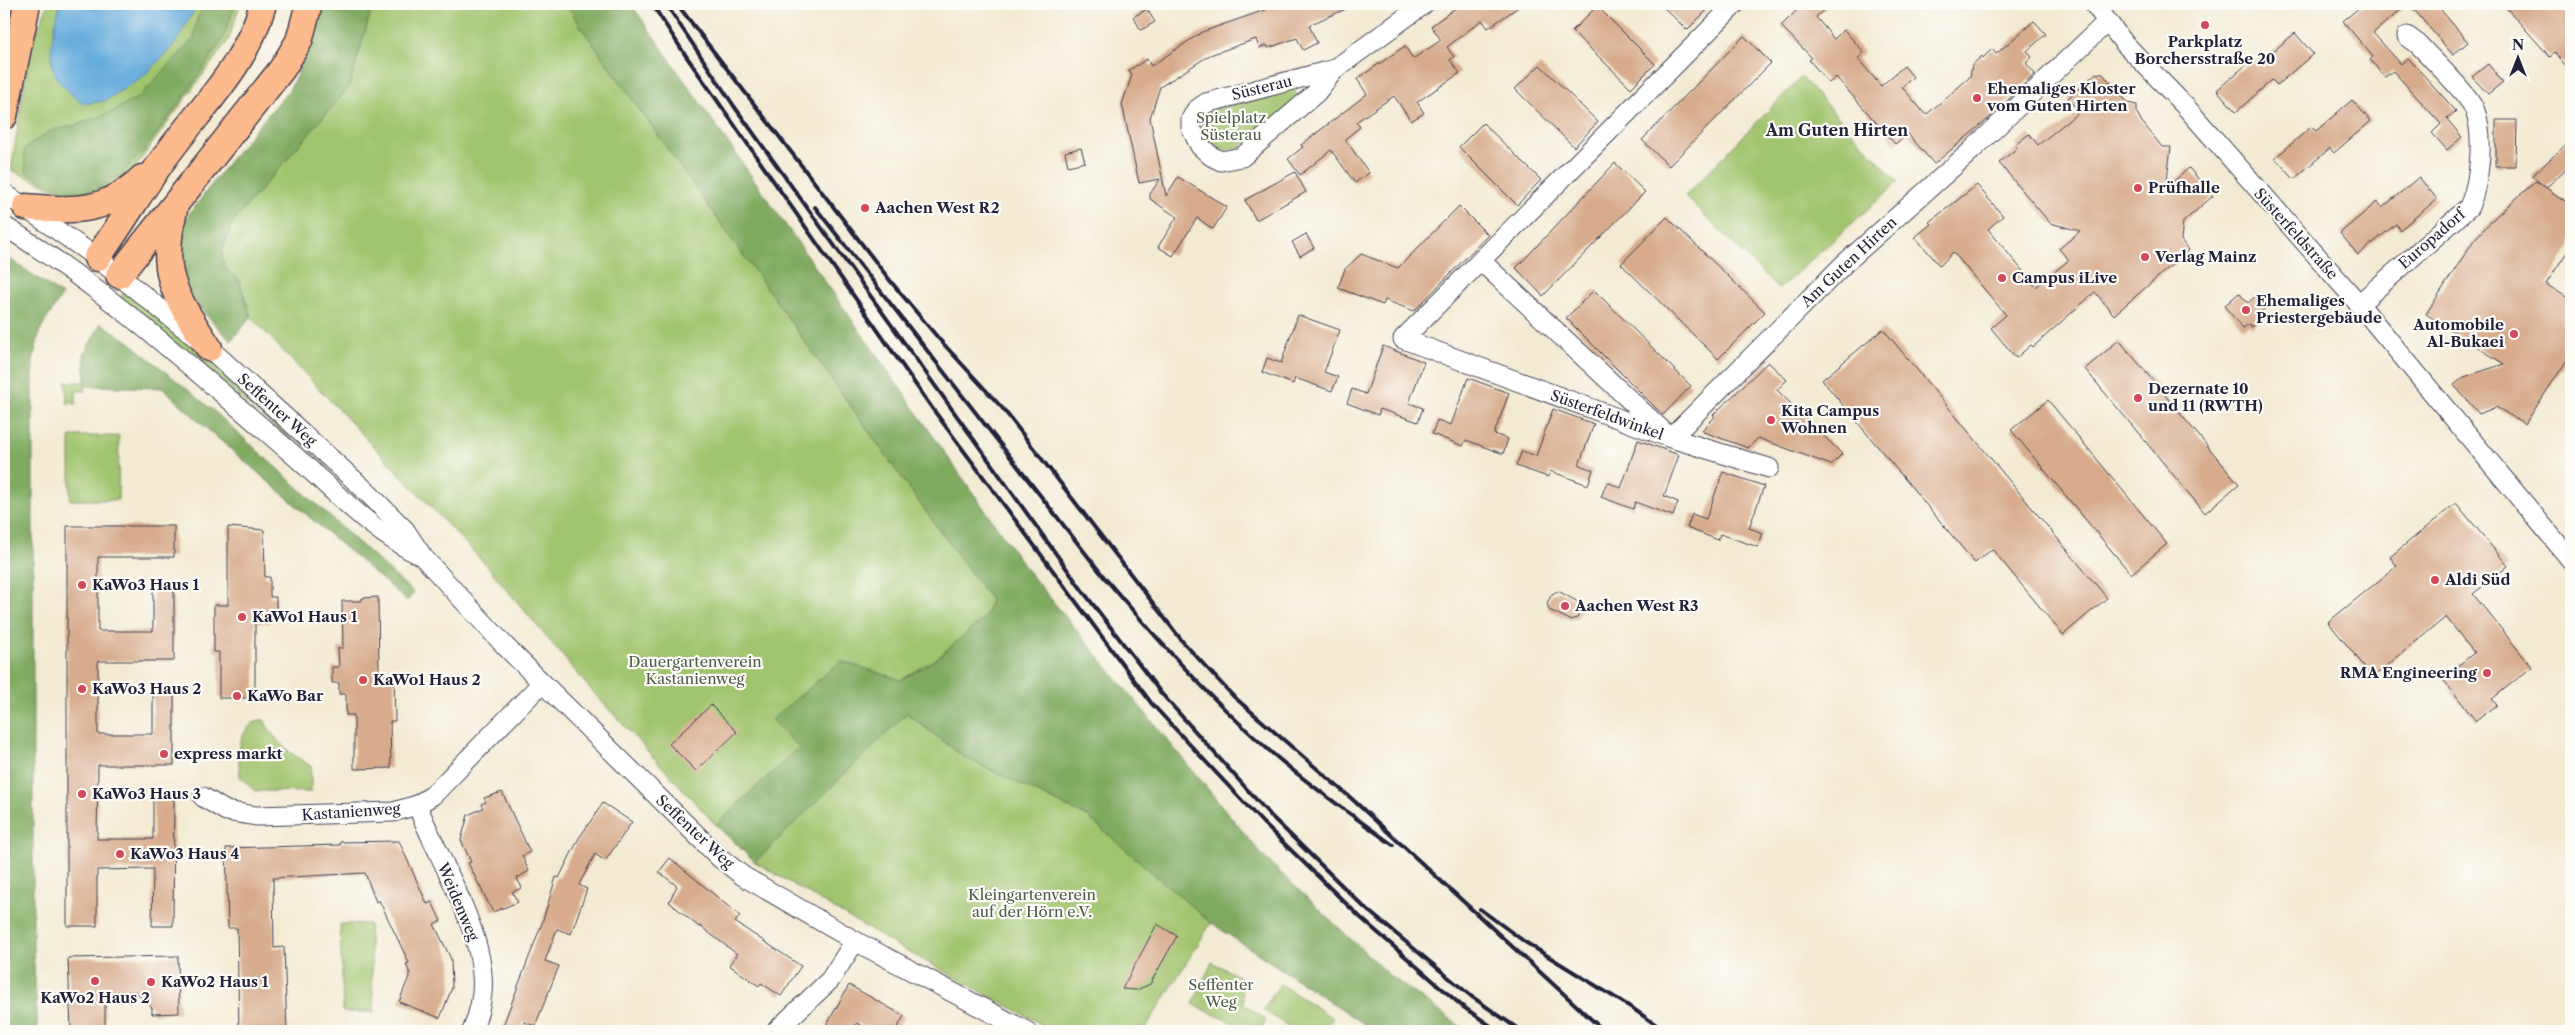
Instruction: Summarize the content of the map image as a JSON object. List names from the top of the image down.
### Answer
{
  "streets": {
    "street": [
      "Süsterau",
      "Süsterfeldstraße",
      "Europadorf",
      "Am Guten Hirten",
      "Seffenter Weg",
      "Süsterfeldwinkel",
      "Kastanienweg",
      "Weidenweg"
    ]
  },
  "crossings": [
    ["Süsterfeldstraße", "Europadorf"],
    ["Süsterfeldstraße", "Am Guten Hirten"],
    ["Am Guten Hirten", "Süsterfeldwinkel"],
    ["Seffenter Weg", "Kastanienweg"],
    ["Kastanienweg", "Weidenweg"]
  ],
  "districts": ["Am Guten Hirten"],
  "parks": [
    "Spielplatz Süsterau",
    "Dauergartenverein Kastanienweg",
    "Kleingartenverein auf der Hörn e.V.",
    "Seffenter Weg"
  ],
  "places": [
    "Parkplatz Borchersstraße 20",
    "Ehemaliges Kloster vom Guten Hirten",
    "Prüfhalle",
    "Aachen West R2",
    "Verlag Mainz",
    "Campus iLive",
    "Ehemaliges Priestergebäude",
    "Automobile Al-Bukaei",
    "Dezernate 10 und 11 (RWTH)",
    "Kita Campus Wohnen",
    "Aldi Süd",
    "KaWo3 Haus 1",
    "Aachen West R3",
    "KaWo1 Haus 1",
    "RMA Engineering",
    "KaWo1 Haus 2",
    "KaWo3 Haus 2",
    "KaWo Bar",
    "express markt",
    "KaWo3 Haus 3",
    "KaWo3 Haus 4",
    "KaWo2 Haus 2",
    "KaWo2 Haus 1"
  ],
  "north": "top"
}
